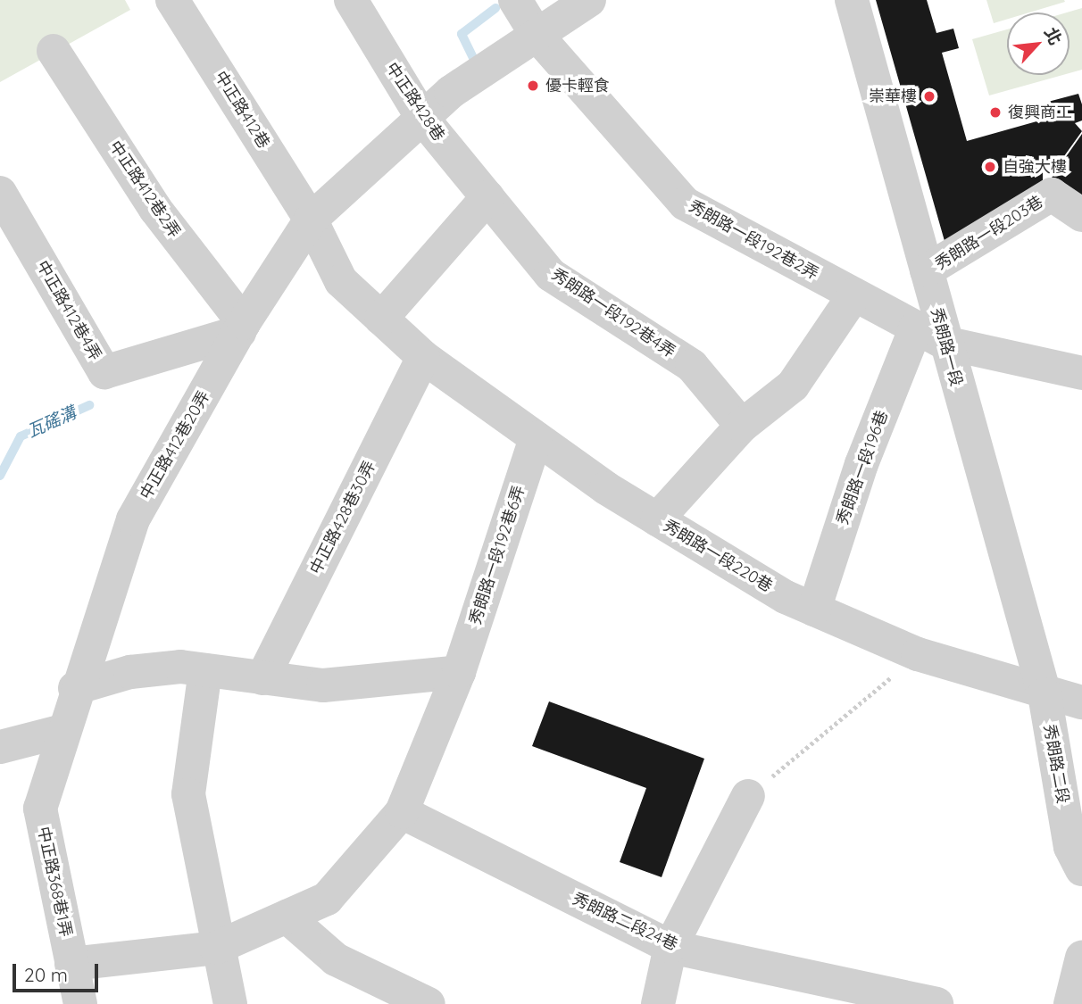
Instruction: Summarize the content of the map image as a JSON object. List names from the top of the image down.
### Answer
{
  "streets": {
    "street": [
      "中正路428巷",
      "中正路412巷",
      "中正路412巷2弄",
      "秀朗路一段203巷",
      "秀朗路一段192巷2弄",
      "中正路412巷4弄",
      "秀朗路一段192巷4弄",
      "秀朗路一段",
      "中正路412巷20弄",
      "秀朗路一段196巷",
      "中正路428巷30弄",
      "秀朗路一段192巷6弄",
      "秀朗路一段220巷",
      "秀朗路二段",
      "中正路368巷1弄",
      "秀朗路二段24巷"
    ]
  },
  "crossings": [
    ["中正路428巷", "秀朗路一段192巷4弄"],
    ["中正路428巷", "中正路412巷20弄"],
    ["中正路412巷", "中正路412巷20弄"],
    ["中正路412巷", "秀朗路一段220巷"],
    ["中正路412巷2弄", "中正路412巷4弄"],
    ["中正路412巷2弄", "中正路412巷20弄"],
    ["秀朗路一段203巷", "秀朗路一段"],
    ["秀朗路一段192巷2弄", "秀朗路一段"],
    ["秀朗路一段192巷2弄", "中正路412巷20弄"],
    ["秀朗路一段192巷2弄", "秀朗路一段196巷"],
    ["中正路412巷4弄", "中正路412巷20弄"],
    ["秀朗路一段", "秀朗路一段196巷"],
    ["秀朗路一段", "秀朗路一段220巷"],
    ["秀朗路一段", "秀朗路二段"],
    ["中正路412巷20弄", "中正路368巷1弄"],
    ["秀朗路一段196巷", "秀朗路一段220巷"],
    ["中正路428巷30弄", "秀朗路一段220巷"],
    ["秀朗路一段192巷6弄", "秀朗路一段220巷"],
    ["秀朗路一段192巷6弄", "中正路368巷1弄"],
    ["秀朗路一段192巷6弄", "秀朗路二段24巷"],
    ["秀朗路一段220巷", "秀朗路二段"]
  ],
  "water": ["瓦磘溝"],
  "places": [
    "優卡輕食",
    "崇華樓",
    "復興商工",
    "自強大樓"
  ],
  "scale_bar": "20 m",
  "north": "top right"
}
